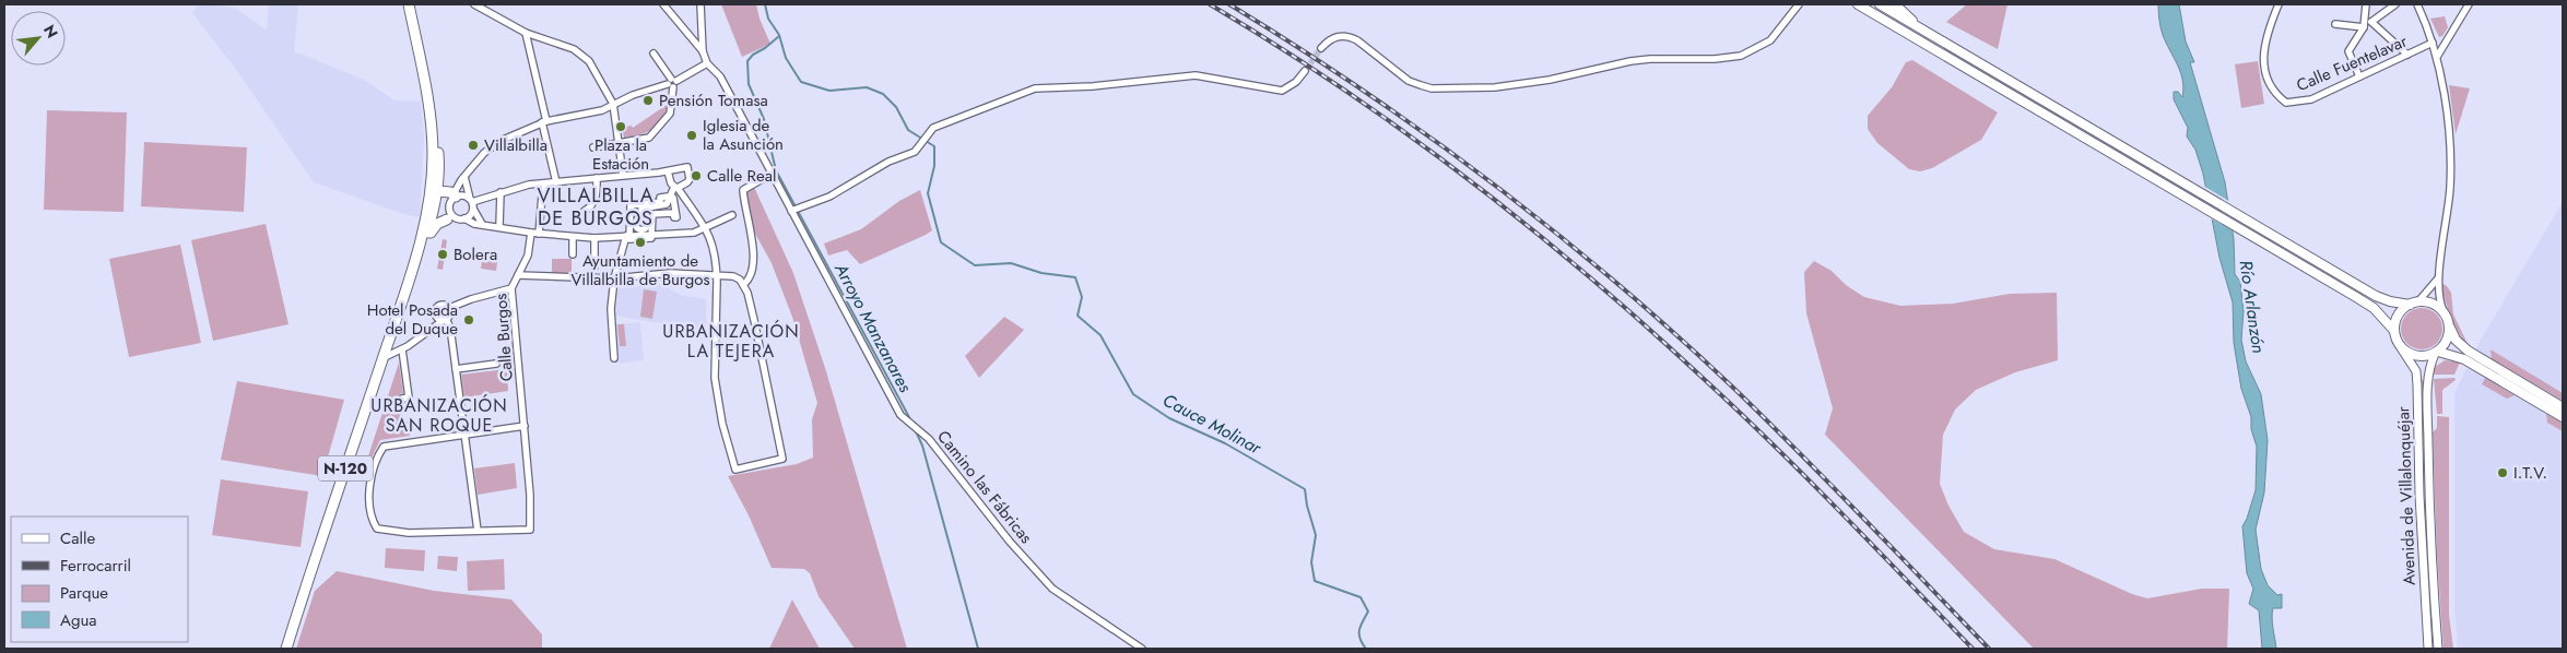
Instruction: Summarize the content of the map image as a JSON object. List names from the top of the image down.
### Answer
{
  "streets": {
    "highway": ["N-120"],
    "street": [
      "Calle Fuentelavar",
      "Calle Burgos",
      "Camino las Fábricas",
      "Avenida de Villalonquéjar"
    ]
  },
  "districts": ["VILLALBILLA DE BURGOS", "URBANIZACIÓN LA TEJERA", "URBANIZACIÓN SAN ROQUE"],
  "water": ["Río Arlanzón", "Arroyo Manzanares", "Cauce Molinar"],
  "places": [
    "Pensión Tomasa",
    "Plaza la Estación",
    "Iglesia de la Asunción",
    "Villalbilla",
    "Calle Real",
    "Ayuntamiento de Villalbilla de Burgos",
    "Bolera",
    "Hotel Posada del Duque",
    "I.T.V."
  ],
  "legend": [
    "Calle",
    "Ferrocarril",
    "Parque",
    "Agua"
  ],
  "north": "top right"
}
